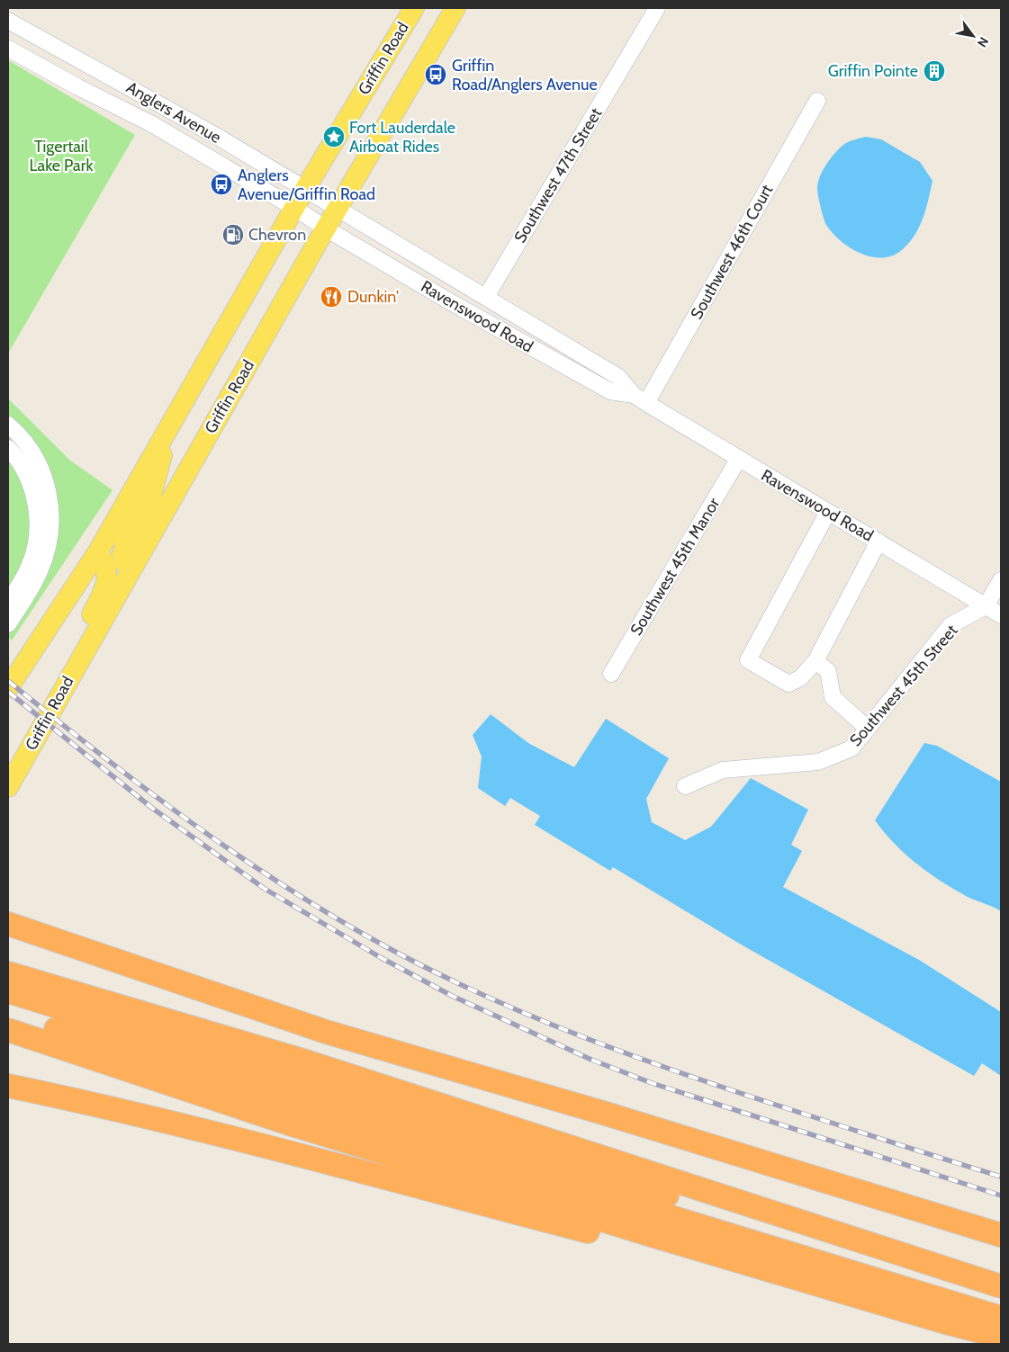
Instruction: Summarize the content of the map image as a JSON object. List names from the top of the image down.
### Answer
{
  "streets": {
    "main road": ["Griffin Road"],
    "street": [
      "Anglers Avenue",
      "Southwest 47th Street",
      "Southwest 46th Court",
      "Ravenswood Road",
      "Southwest 45th Manor",
      "Southwest 45th Street"
    ]
  },
  "crossings": [
    ["Griffin Road", "Anglers Avenue"],
    ["Griffin Road", "Ravenswood Road"],
    ["Anglers Avenue", "Ravenswood Road"],
    ["Southwest 47th Street", "Ravenswood Road"],
    ["Southwest 46th Court", "Ravenswood Road"],
    ["Ravenswood Road", "Southwest 45th Manor"],
    ["Ravenswood Road", "Southwest 45th Street"]
  ],
  "parks": ["Tigertail Lake Park"],
  "places": {
    "building": ["Griffin Pointe"],
    "bus stop": ["Griffin Road/Anglers Avenue", "Anglers Avenue/Griffin Road"],
    "place": ["Fort Lauderdale Airboat Rides"],
    "fuel station": ["Chevron"],
    "restaurant": ["Dunkin'"]
  },
  "north": "bottom right"
}
